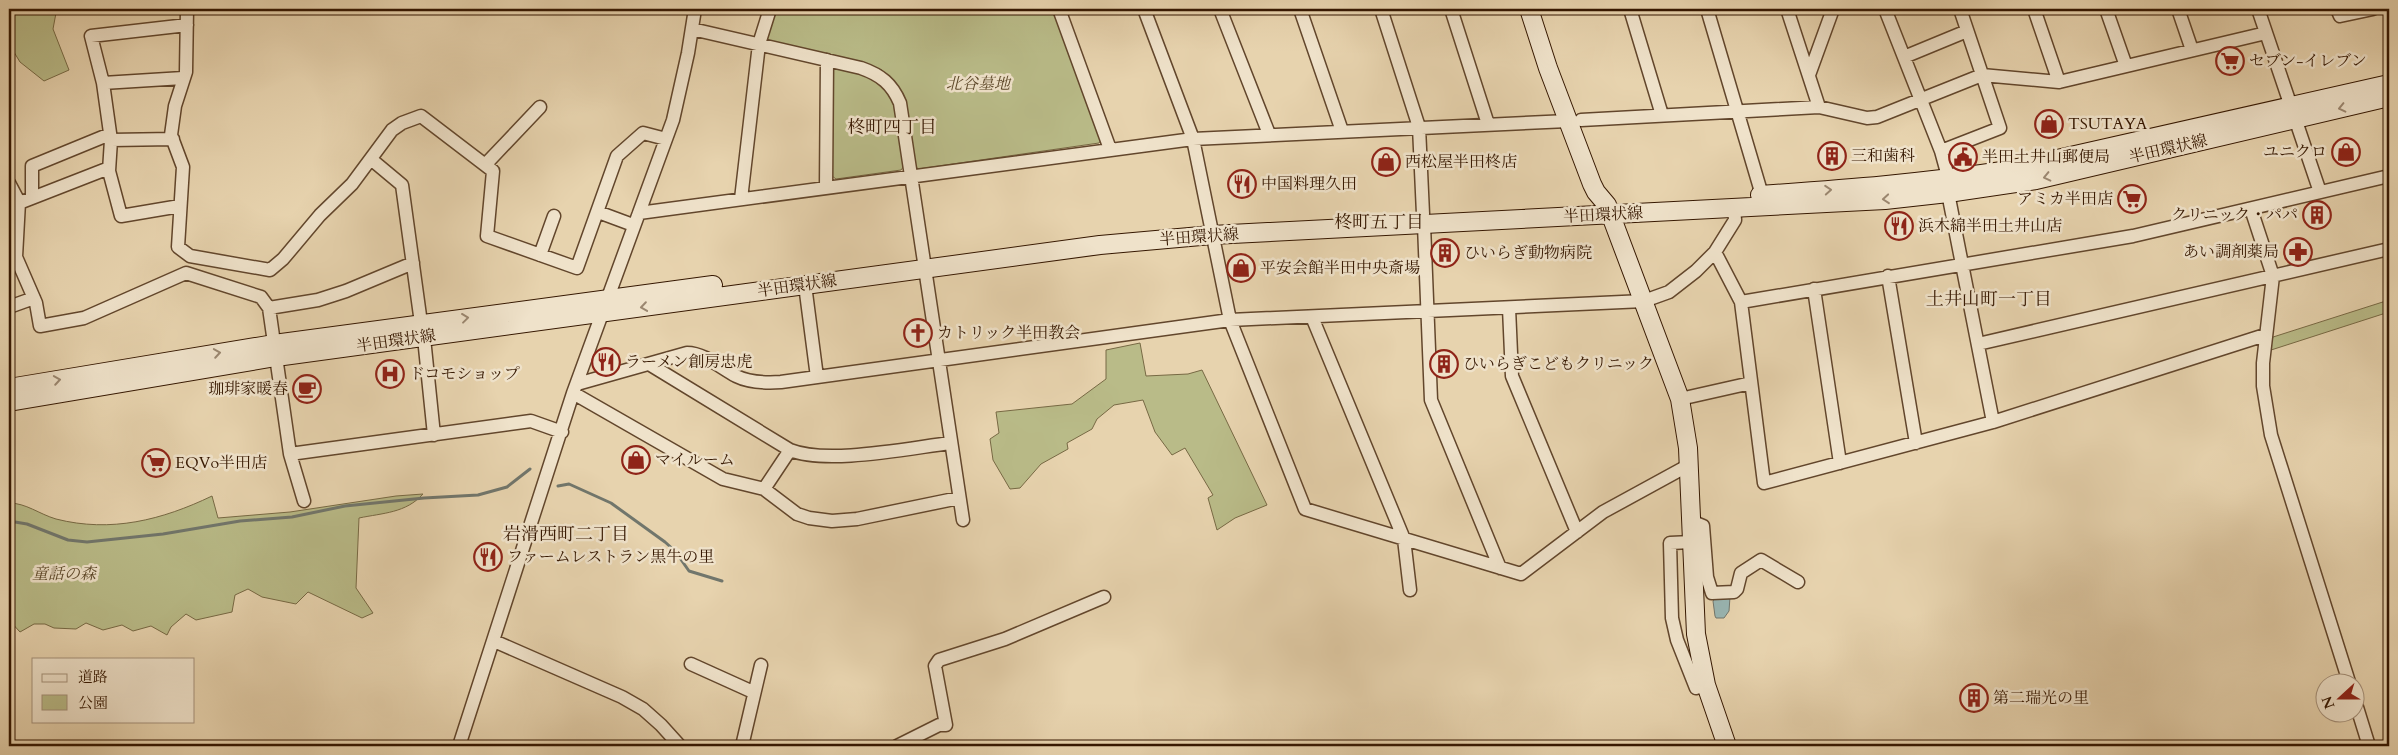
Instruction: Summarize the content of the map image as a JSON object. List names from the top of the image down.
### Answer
{
  "streets": {
    "main road": ["半田環状線"]
  },
  "districts": [
    "柊町四丁目",
    "柊町五丁目",
    "土井山町一丁目",
    "岩滑西町二丁目"
  ],
  "parks": ["北谷墓地", "童話の森"],
  "places": {
    "supermarket": ["セブン-イレブン", "アミカ半田店", "EQVo半田店"],
    "shop": [
      "TSUTAYA",
      "ユニクロ",
      "西松屋半田柊店",
      "平安会館半田中央斎場",
      "マイルーム"
    ],
    "building": [
      "三和歯科",
      "クリニック・パパ",
      "ひいらぎ動物病院",
      "ひいらぎこどもクリニック",
      "第二瑞光の里"
    ],
    "public building": ["半田土井山郵便局"],
    "restaurant": [
      "中国料理久田",
      "浜木綿半田土井山店",
      "ラーメン創房忠虎",
      "ファームレストラン黒牛の里"
    ],
    "pharmacy": ["あい調剤薬局"],
    "church": ["カトリック半田教会"],
    "hospital": ["ドコモショップ"],
    "cafe": ["珈琲家暖春"]
  },
  "legend": ["道路", "公園"],
  "north": "left"
}
